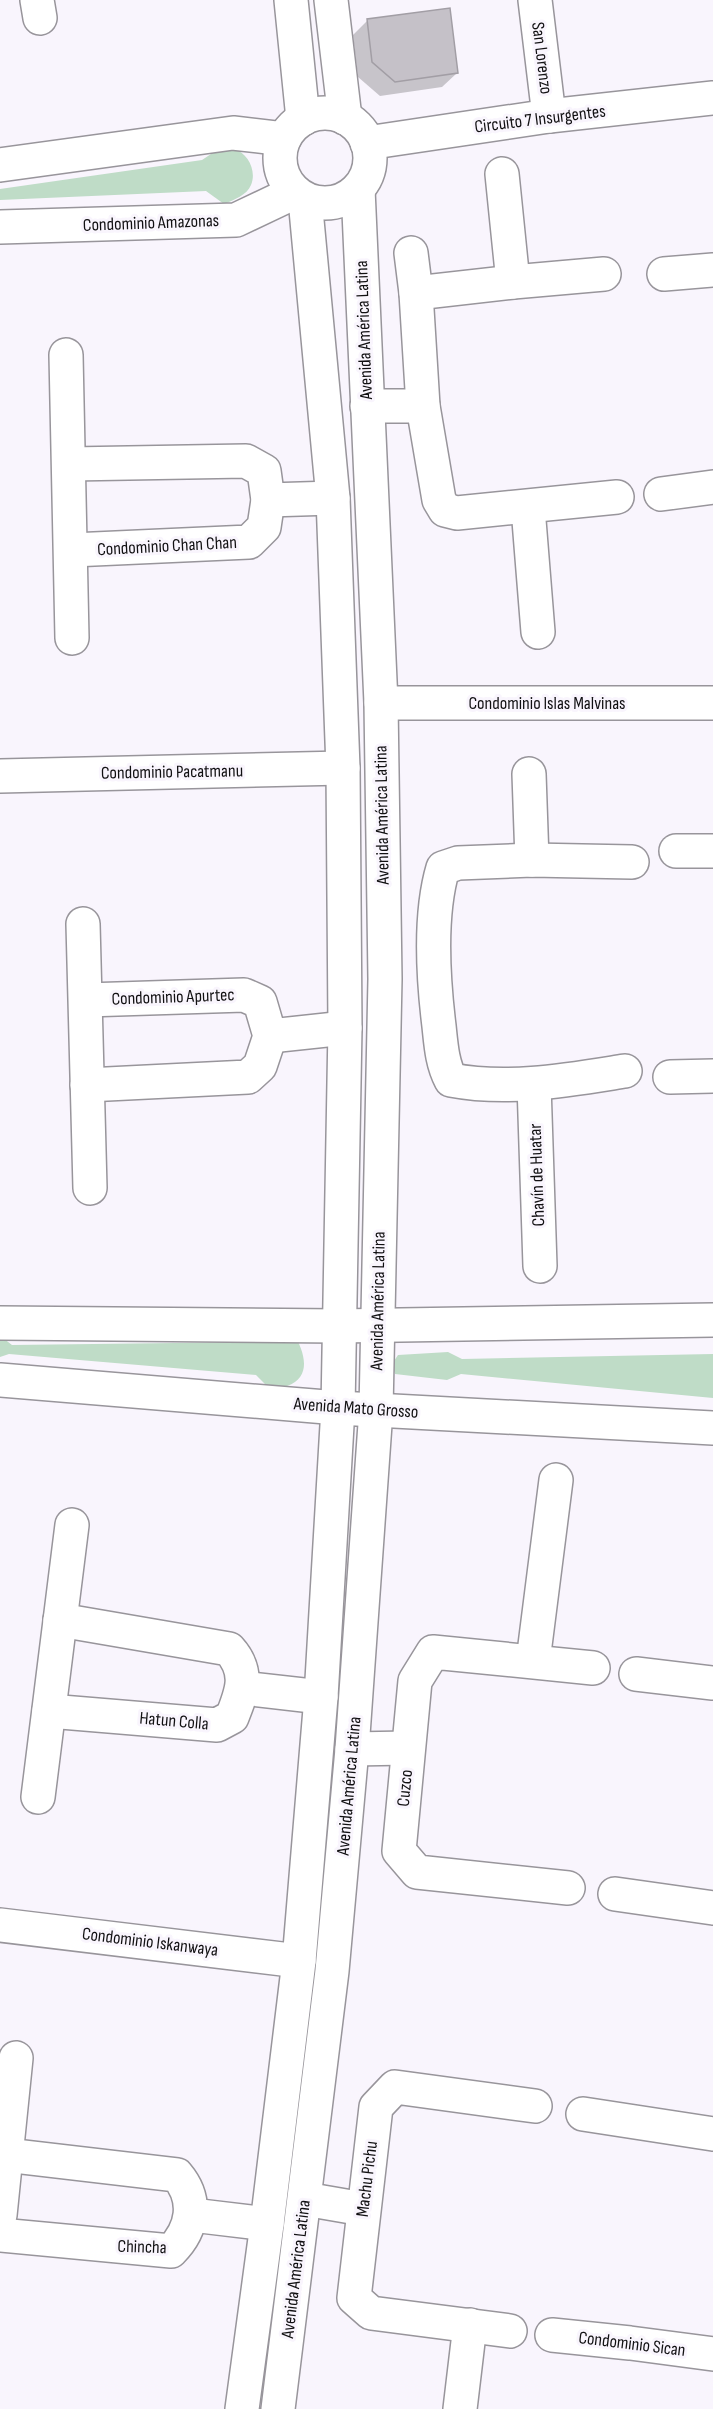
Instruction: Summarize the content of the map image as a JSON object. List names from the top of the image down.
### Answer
{
  "streets": {
    "street": [
      "San Lorenzo",
      "Circuito 7 Insurgentes",
      "Condominio Amazonas",
      "Avenida América Latina",
      "Condominio Chan Chan",
      "Condominio Islas Malvinas",
      "Condominio Pacatmanu",
      "Condominio Apurtec",
      "Chavín de Huatar",
      "Avenida Mato Grosso",
      "Hatun Colla",
      "Cuzco",
      "Condominio Iskanwaya",
      "Machu Pichu",
      "Chincha",
      "Condominio Sican"
    ]
  },
  "crossings": [
    ["San Lorenzo", "Circuito 7 Insurgentes"],
    ["Circuito 7 Insurgentes", "Condominio Amazonas"],
    ["Circuito 7 Insurgentes", "Avenida América Latina"],
    ["Condominio Amazonas", "Avenida América Latina"],
    ["Avenida América Latina", "Condominio Islas Malvinas"],
    ["Avenida América Latina", "Condominio Pacatmanu"],
    ["Avenida América Latina", "Avenida Mato Grosso"],
    ["Avenida América Latina", "Condominio Iskanwaya"]
  ]
}
